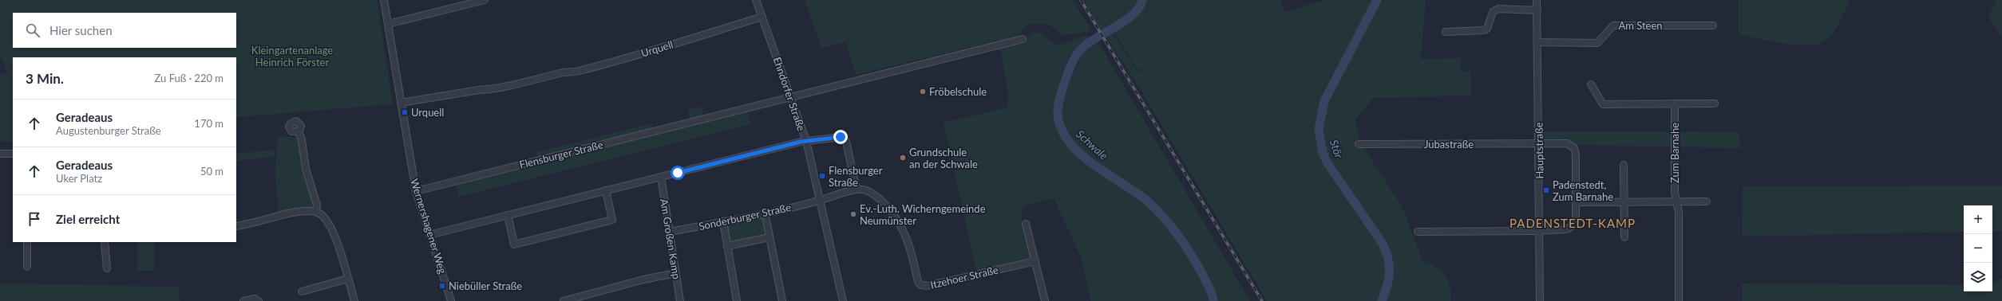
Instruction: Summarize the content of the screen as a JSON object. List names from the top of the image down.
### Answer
{
  "streets": {
    "street": [
      "Am Steen",
      "Urquell",
      "Ehndorfer Straße",
      "Jubastraße",
      "Hauptstraße",
      "Zum Barnahe",
      "Flensburger Straße",
      "Sonderburger Straße",
      "Wernershagener Weg",
      "Am Großen Kamp",
      "Itzehoer Straße"
    ]
  },
  "crossings": [
    ["Am Steen", "Hauptstraße"],
    ["Urquell", "Ehndorfer Straße"],
    ["Urquell", "Wernershagener Weg"],
    ["Ehndorfer Straße", "Flensburger Straße"],
    ["Ehndorfer Straße", "Sonderburger Straße"],
    ["Ehndorfer Straße", "Itzehoer Straße"],
    ["Jubastraße", "Hauptstraße"],
    ["Flensburger Straße", "Wernershagener Weg"],
    ["Sonderburger Straße", "Am Großen Kamp"],
    ["Sonderburger Straße", "Itzehoer Straße"]
  ],
  "districts": ["PADENSTEDT-KAMP"],
  "water": ["Schwale", "Stör"],
  "parks": ["Kleingartenanlage Heinrich Förster"],
  "places": {
    "other": ["Fröbelschule", "Grundschule an der Schwale", "Ev.-Luth. Wicherngemeinde Neumünster"],
    "transit": [
      "Urquell",
      "Flensburger Straße",
      "Padenstedt, Zum Barnahe",
      "Niebüller Straße"
    ]
  },
  "page": {
    "search": "Hier suchen",
    "heading": ["3 Min.", "Zu Fuß · 220 m"],
    "list": [
      ["Geradeaus", "Augustenburger Straße", "170 m"],
      ["Geradeaus", "Uker Platz", "50 m"],
      "Ziel erreicht"
    ],
    "map_buttons": ["+", "−"]
  }
}
